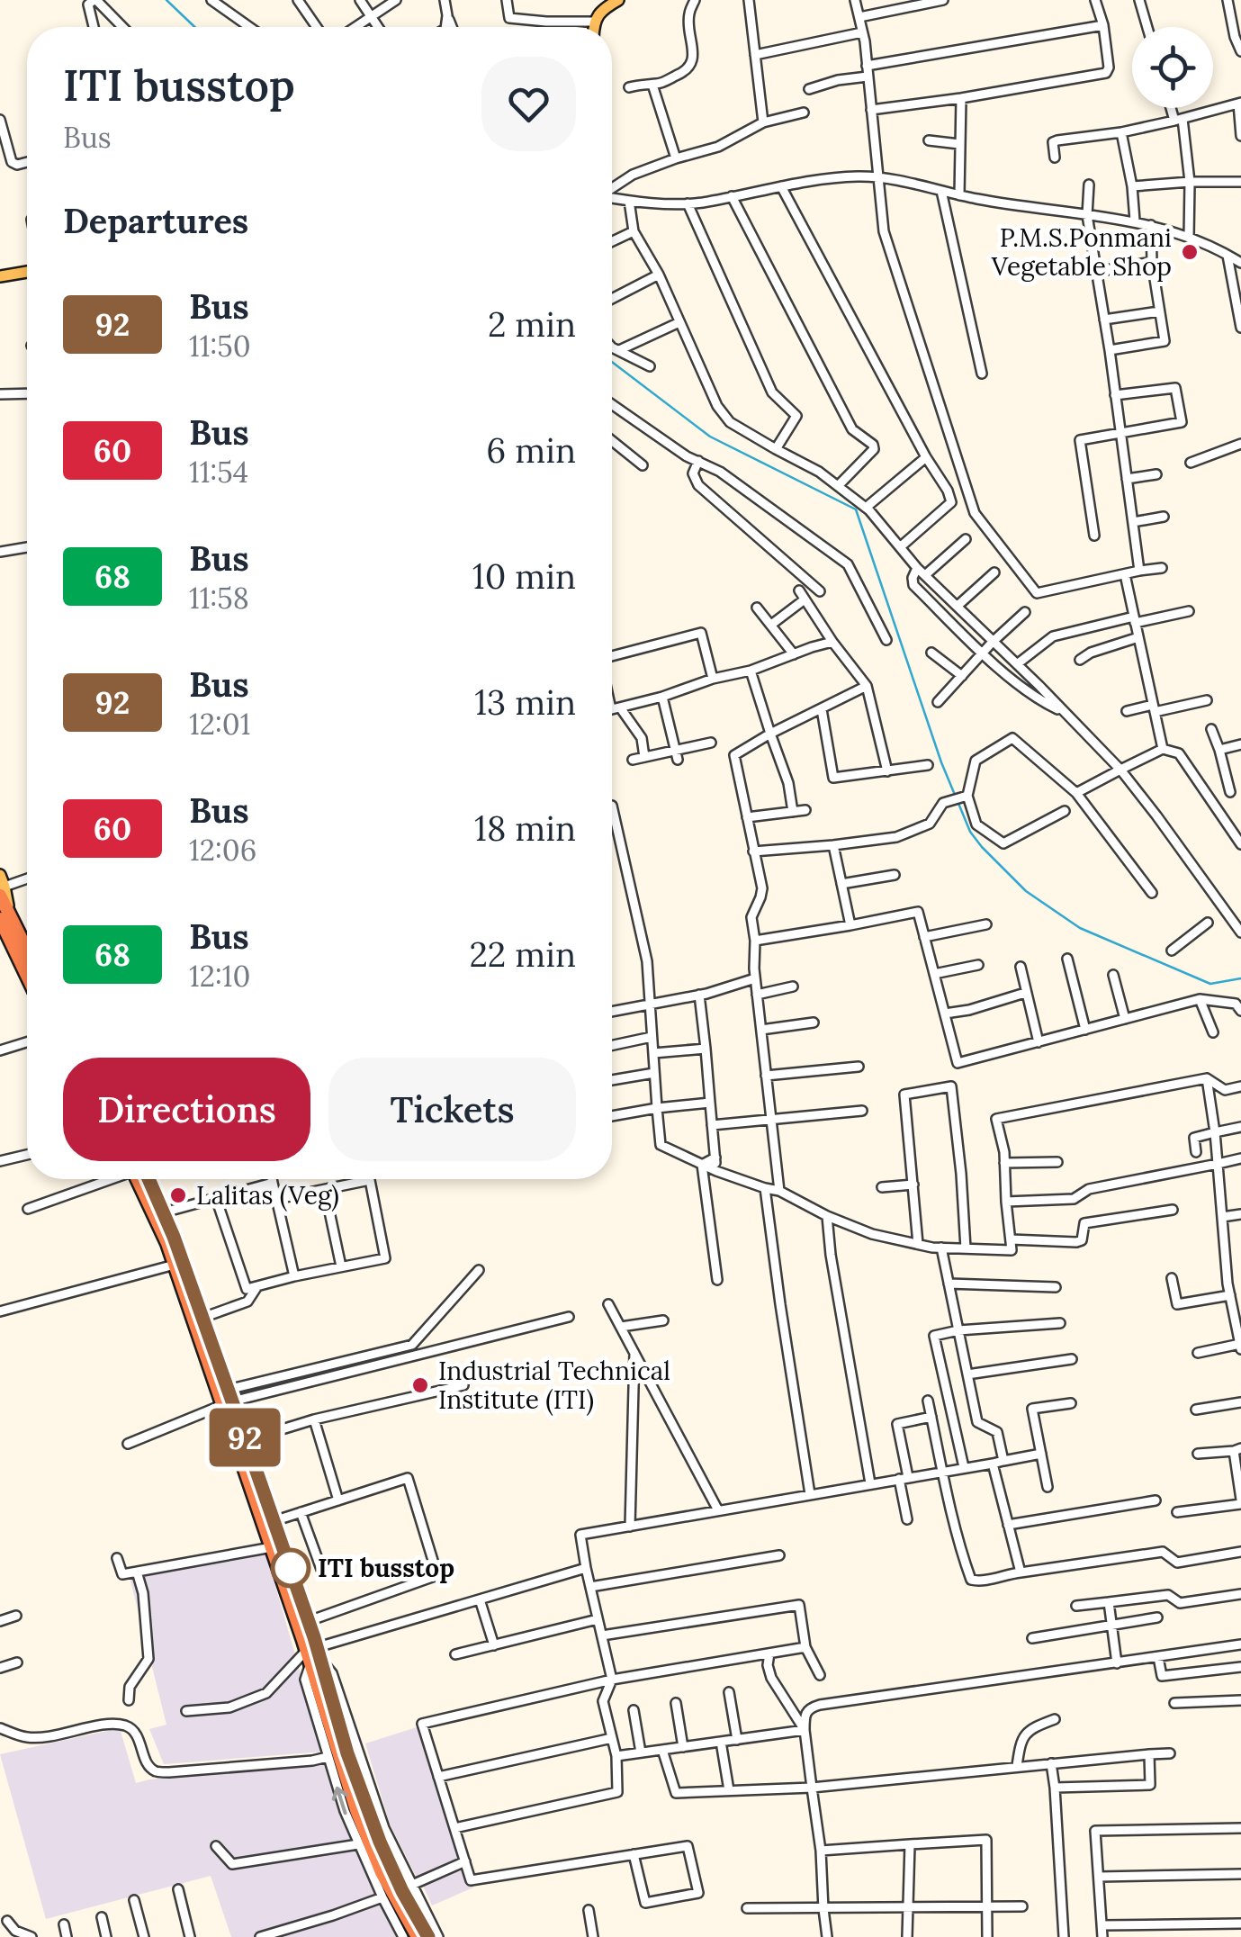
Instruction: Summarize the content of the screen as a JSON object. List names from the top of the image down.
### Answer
{
  "places": [
    "P.M.S.Ponmani Vegetable Shop",
    "Lalitas (Veg)",
    "Industrial Technical Institute (ITI)",
    "ITI busstop"
  ],
  "lines": ["bus line 92"],
  "page": {
    "on_map": "92",
    "heading": [
      ["ITI busstop", "Bus"],
      "Departures"
    ],
    "list": [
      {
        "mark": "92",
        "name": "Bus",
        "note": "11:50",
        "value": "2 min"
      },
      {
        "mark": "60",
        "name": "Bus",
        "note": "11:54",
        "value": "6 min"
      },
      {
        "mark": "68",
        "name": "Bus",
        "note": "11:58",
        "value": "10 min"
      },
      {
        "mark": "92",
        "name": "Bus",
        "note": "12:01",
        "value": "13 min"
      },
      {
        "mark": "60",
        "name": "Bus",
        "note": "12:06",
        "value": "18 min"
      },
      {
        "mark": "68",
        "name": "Bus",
        "note": "12:10",
        "value": "22 min"
      }
    ],
    "buttons": ["Directions", "Tickets"]
  }
}
